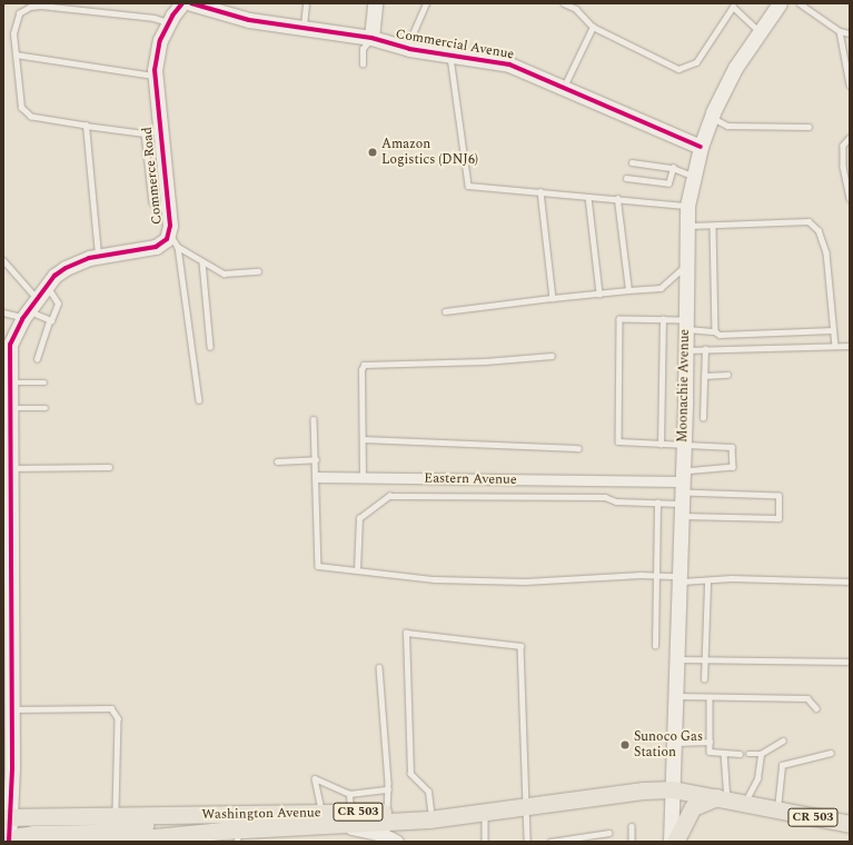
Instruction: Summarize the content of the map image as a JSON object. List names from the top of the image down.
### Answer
{
  "streets": {
    "main road": ["CR 503", "Washington Avenue"],
    "street": [
      "Commercial Avenue",
      "Commerce Road",
      "Moonachie Avenue",
      "Eastern Avenue"
    ]
  },
  "crossings": [
    ["Commercial Avenue", "Moonachie Avenue"],
    ["Commerce Road", "Washington Avenue"],
    ["Moonachie Avenue", "Eastern Avenue"],
    ["Moonachie Avenue", "CR 503"],
    ["Moonachie Avenue", "Washington Avenue"],
    ["CR 503", "Washington Avenue"]
  ],
  "places": ["Amazon Logistics (DNJ6)", "Sunoco Gas Station"]
}
